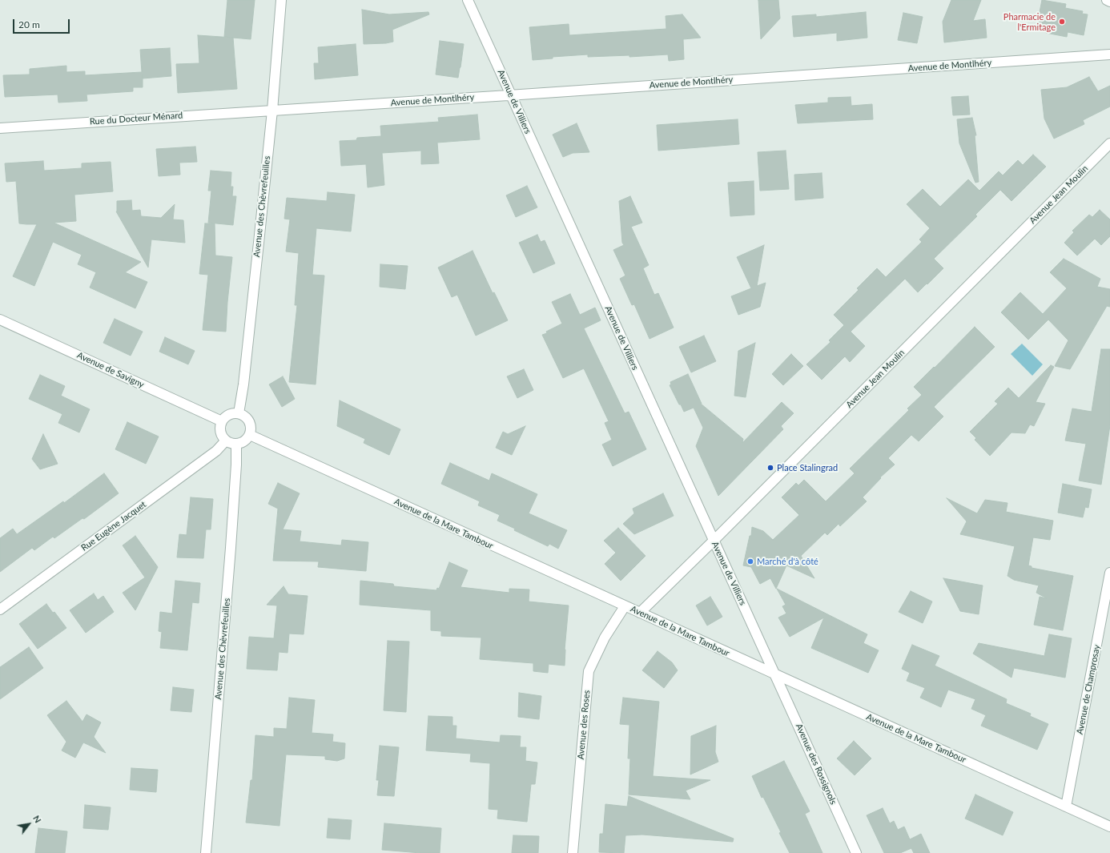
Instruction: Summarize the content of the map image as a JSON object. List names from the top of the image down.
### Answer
{
  "streets": {
    "street": [
      "Avenue de Montlhéry",
      "Avenue de Villiers",
      "Rue du Docteur Ménard",
      "Avenue Jean Moulin",
      "Avenue des Chèvrefeuilles",
      "Avenue de Savigny",
      "Avenue de la Mare Tambour",
      "Rue Eugène Jacquet",
      "Avenue de Champrosay",
      "Avenue des Roses",
      "Avenue des Rossignols"
    ]
  },
  "crossings": [
    ["Avenue de Montlhéry", "Avenue de Villiers"],
    ["Avenue de Montlhéry", "Rue du Docteur Ménard"],
    ["Avenue de Montlhéry", "Avenue des Chèvrefeuilles"],
    ["Avenue de Villiers", "Avenue Jean Moulin"],
    ["Avenue de Villiers", "Avenue de la Mare Tambour"],
    ["Avenue de Villiers", "Avenue des Rossignols"],
    ["Rue du Docteur Ménard", "Avenue des Chèvrefeuilles"],
    ["Avenue Jean Moulin", "Avenue de la Mare Tambour"],
    ["Avenue des Chèvrefeuilles", "Avenue de Savigny"],
    ["Avenue des Chèvrefeuilles", "Avenue de la Mare Tambour"],
    ["Avenue des Chèvrefeuilles", "Rue Eugène Jacquet"],
    ["Avenue de Savigny", "Avenue de la Mare Tambour"],
    ["Avenue de Savigny", "Rue Eugène Jacquet"],
    ["Avenue de la Mare Tambour", "Rue Eugène Jacquet"],
    ["Avenue de la Mare Tambour", "Avenue de Champrosay"],
    ["Avenue de la Mare Tambour", "Avenue des Roses"],
    ["Avenue de la Mare Tambour", "Avenue des Rossignols"]
  ],
  "places": ["Pharmacie de l'Ermitage", "Place Stalingrad", "Marché d'à côté"],
  "scale_bar": "20 m",
  "north": "top right"
}
